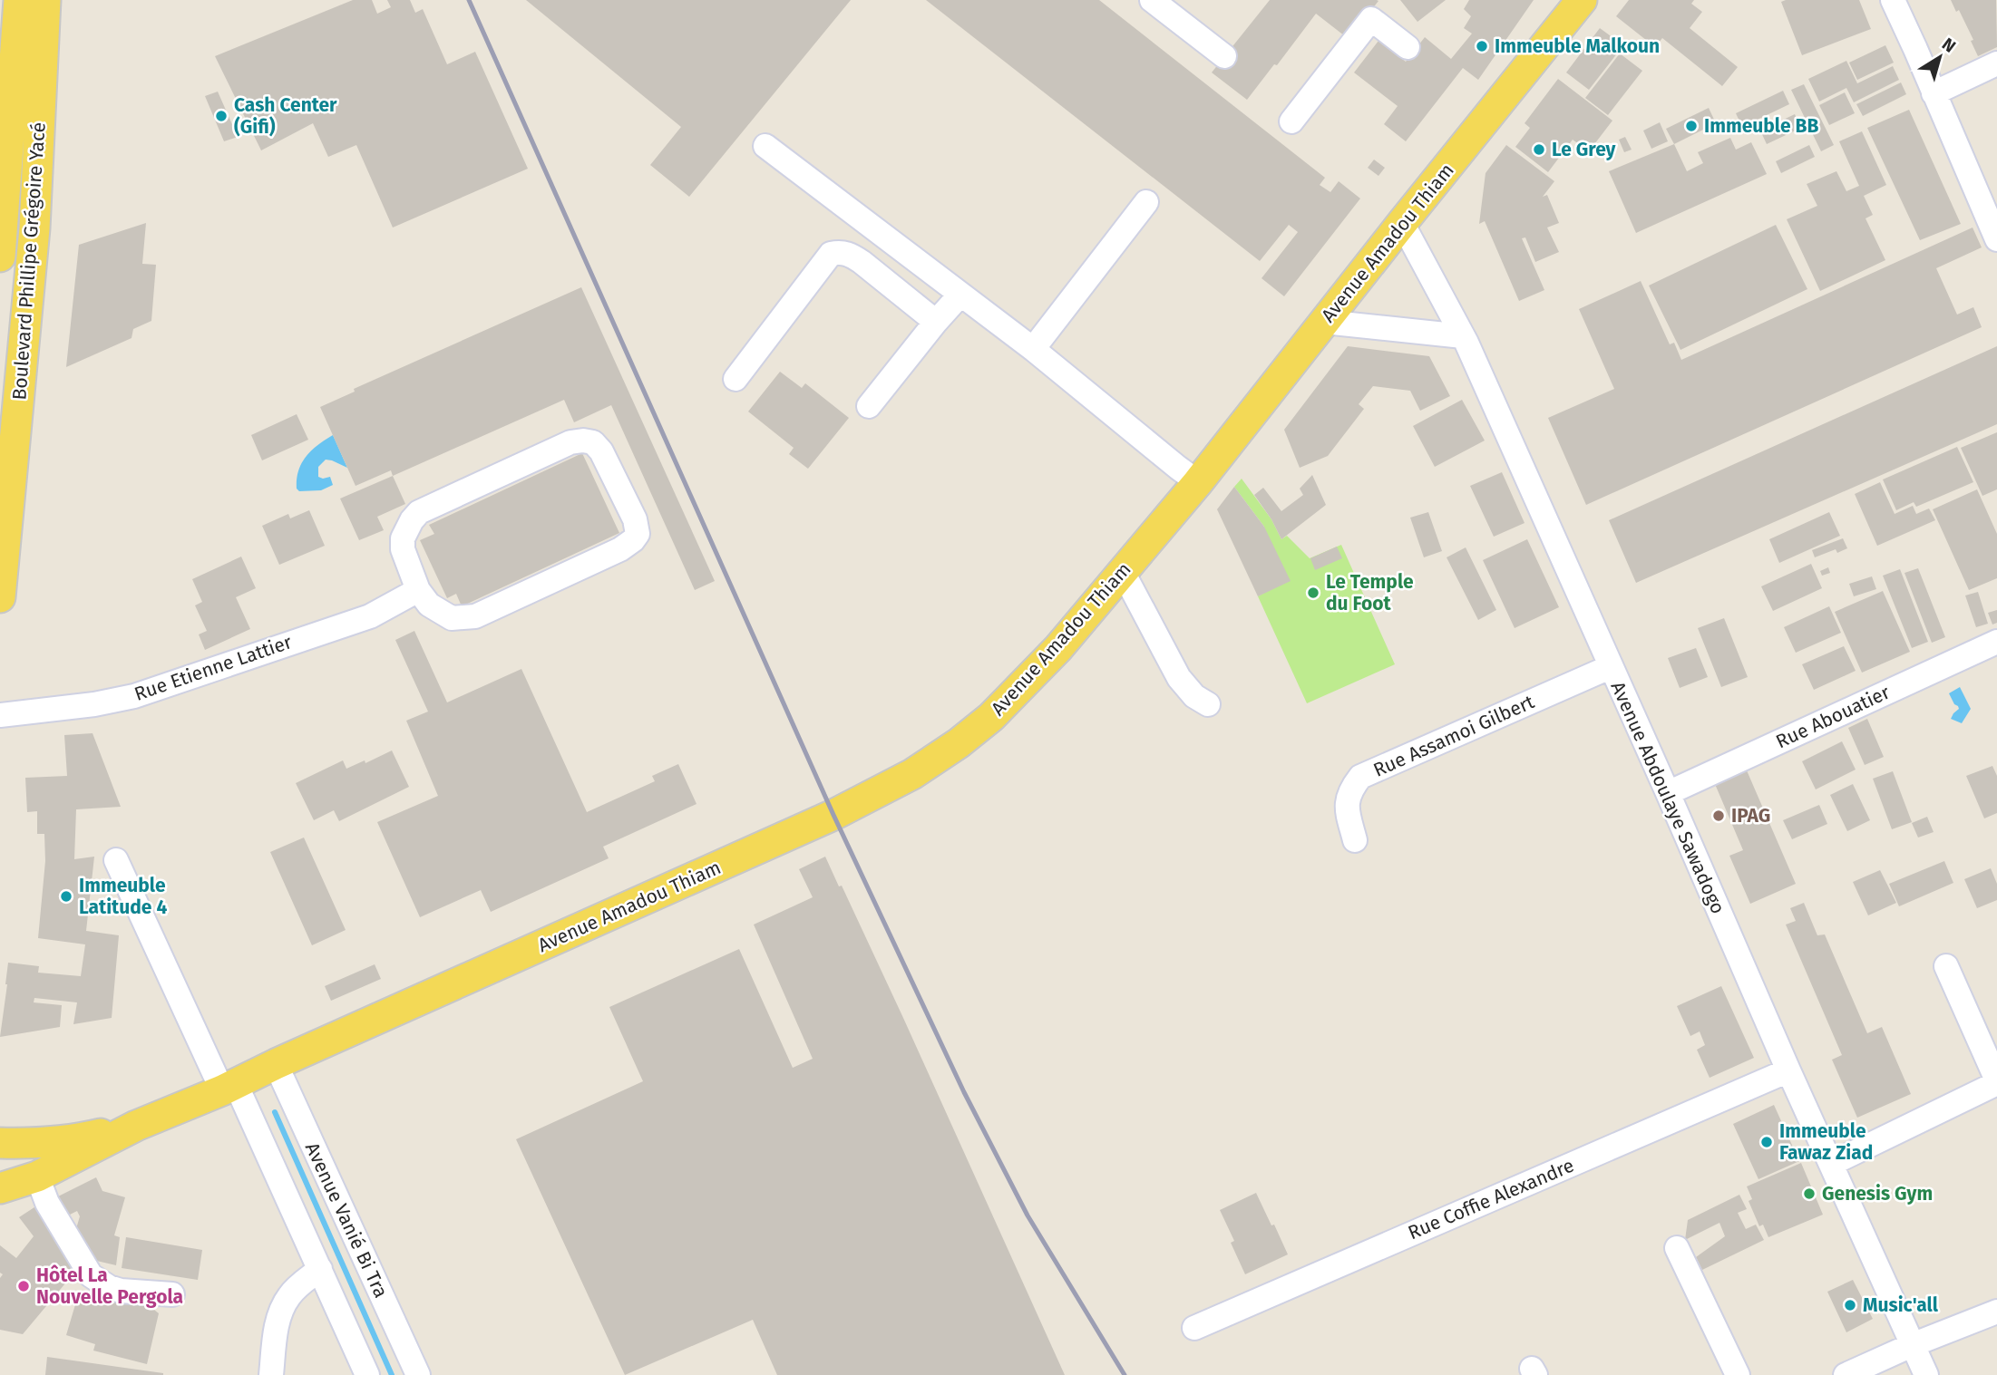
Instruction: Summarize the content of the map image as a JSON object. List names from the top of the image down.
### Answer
{
  "streets": {
    "main road": ["Avenue Amadou Thiam", "Boulevard Phillipe Grégoire Yacé"],
    "street": [
      "Rue Etienne Lattier",
      "Rue Abouatier",
      "Rue Assamoi Gilbert",
      "Avenue Abdoulaye Sawadogo",
      "Rue Coffie Alexandre",
      "Avenue Vanié Bi Tra"
    ]
  },
  "crossings": [
    ["Avenue Amadou Thiam", "Avenue Abdoulaye Sawadogo"],
    ["Avenue Amadou Thiam", "Avenue Vanié Bi Tra"],
    ["Rue Abouatier", "Avenue Abdoulaye Sawadogo"],
    ["Rue Assamoi Gilbert", "Avenue Abdoulaye Sawadogo"],
    ["Avenue Abdoulaye Sawadogo", "Rue Coffie Alexandre"]
  ],
  "places": [
    "Immeuble Malkoun",
    "Cash Center (Gifi)",
    "Immeuble BB",
    "Le Grey",
    "Le Temple du Foot",
    "IPAG",
    "Immeuble Latitude 4",
    "Immeuble Fawaz Ziad",
    "Genesis Gym",
    "Hôtel La Nouvelle Pergola",
    "Music'all"
  ],
  "north": "top right"
}
